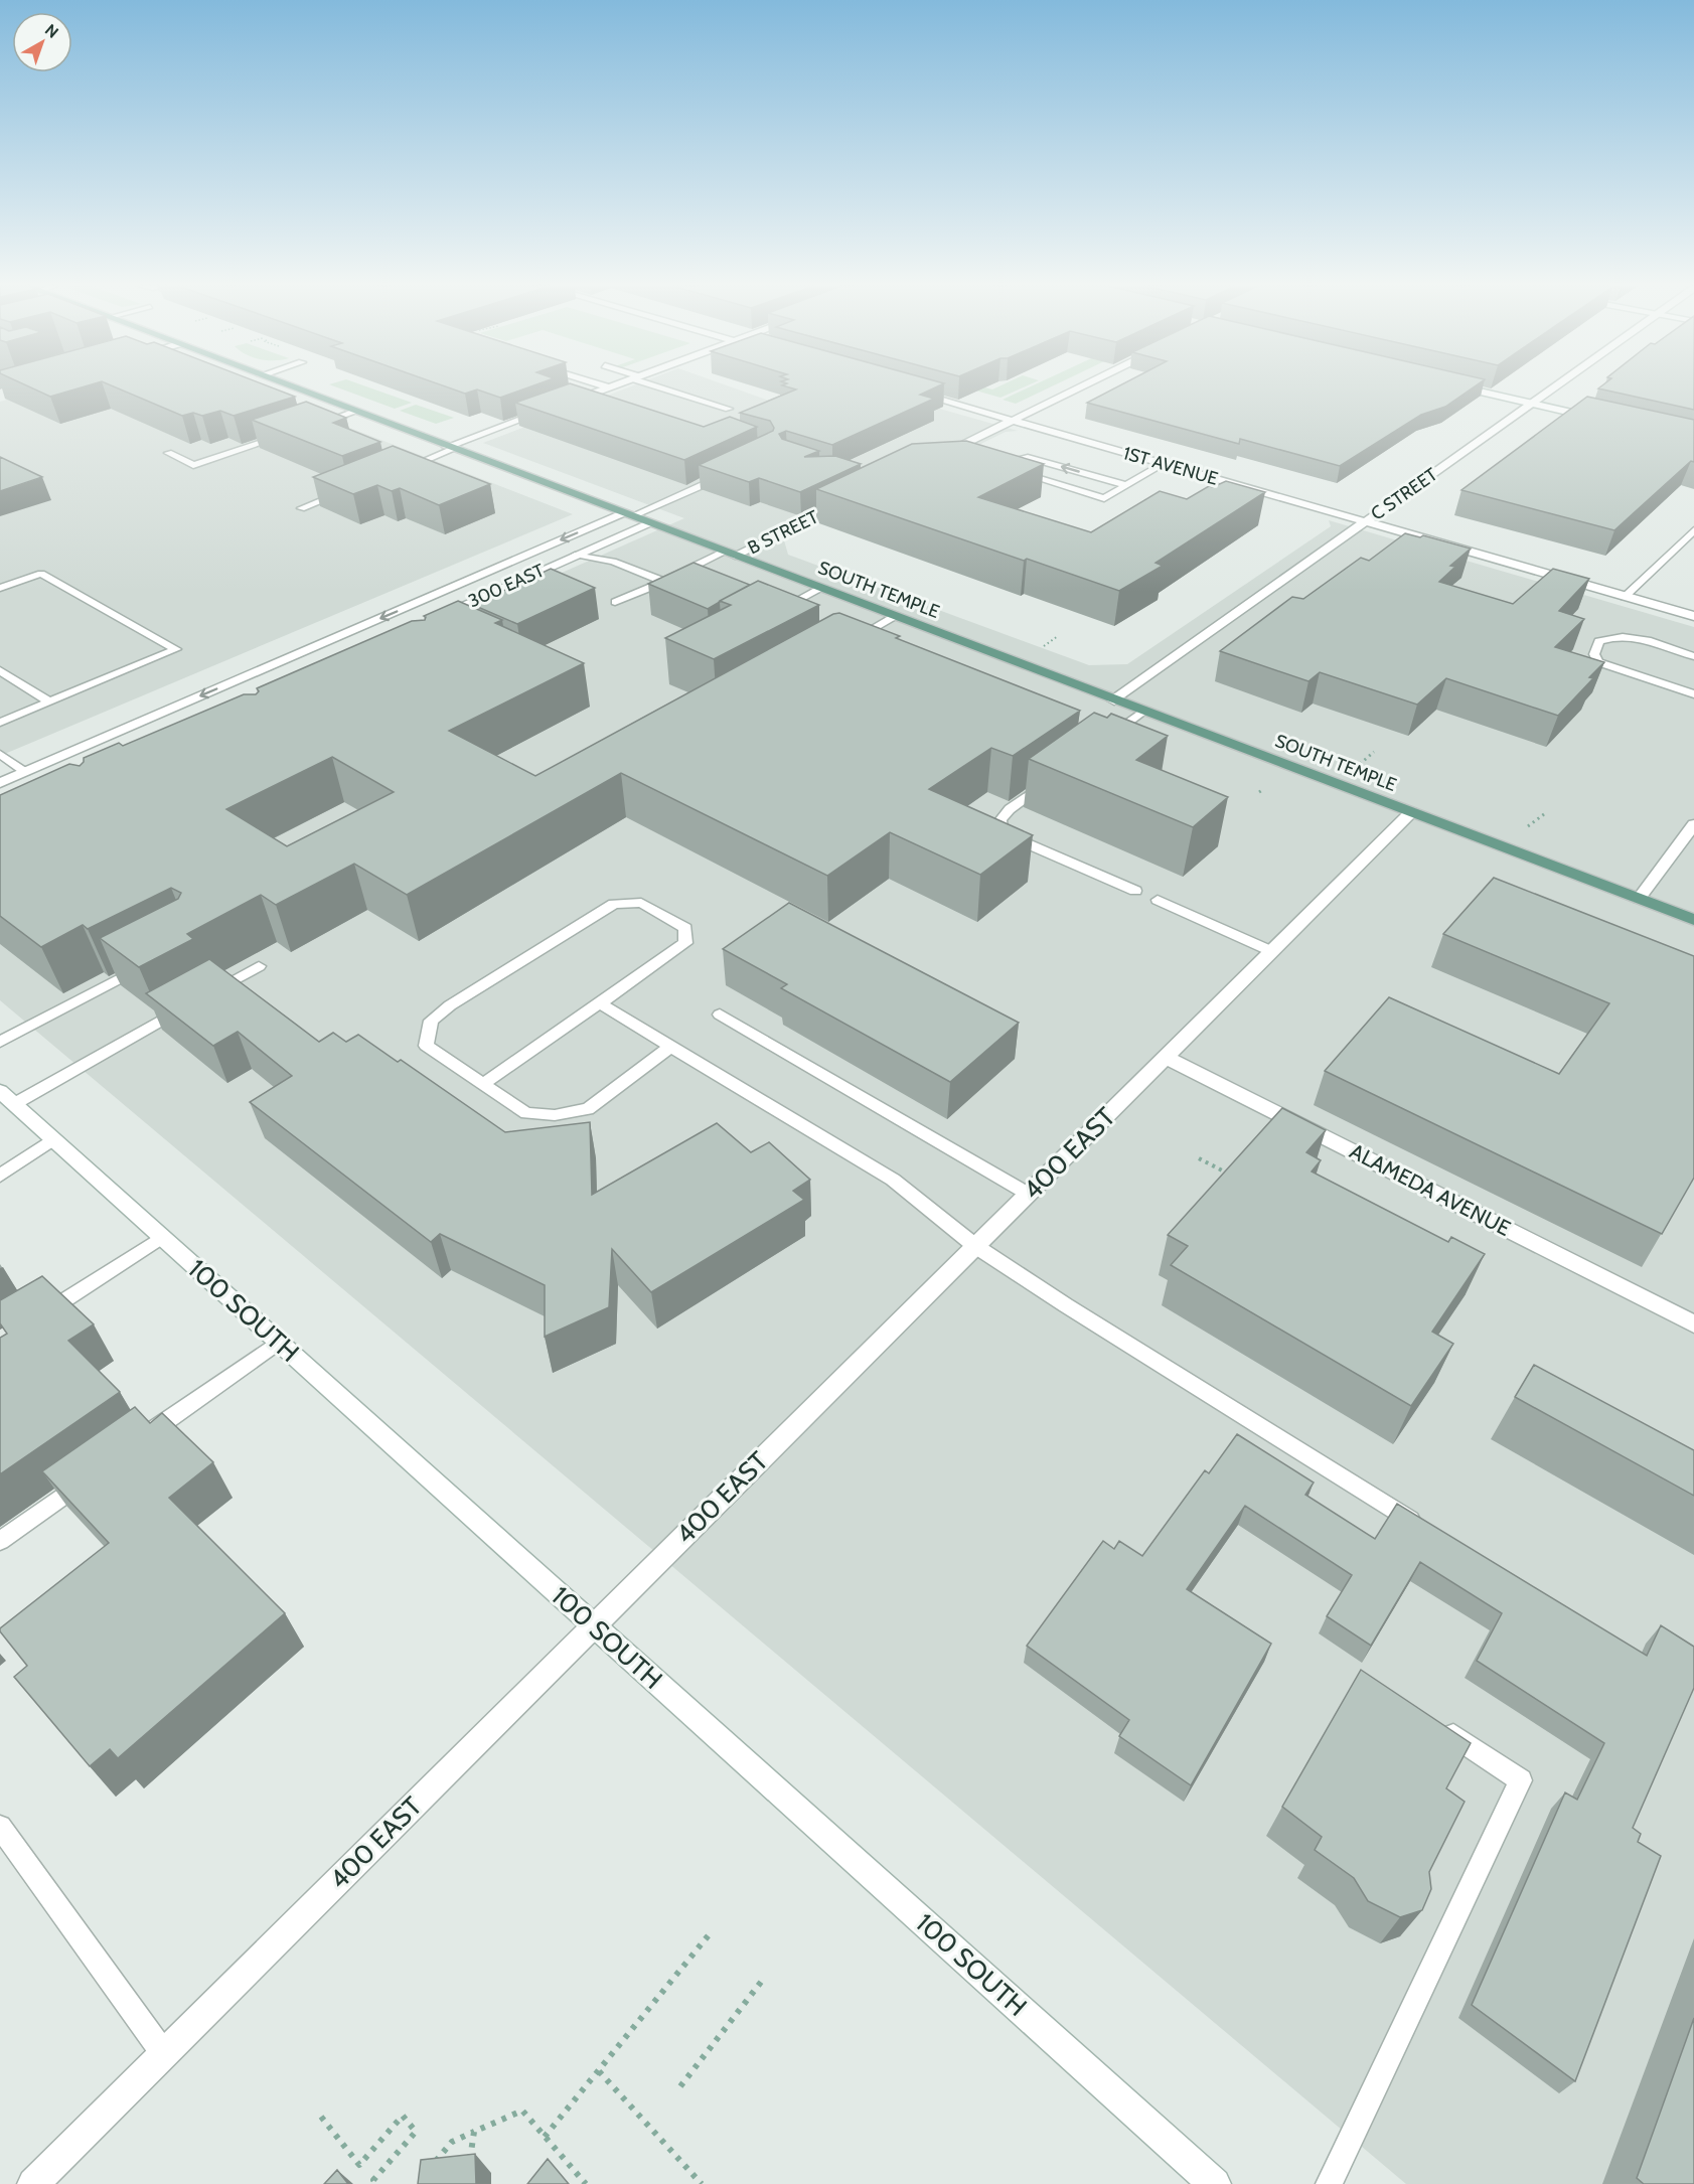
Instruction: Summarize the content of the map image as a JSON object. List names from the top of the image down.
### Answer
{
  "streets": {
    "main road": ["SOUTH TEMPLE"],
    "street": [
      "1ST AVENUE",
      "C STREET",
      "B STREET",
      "300 EAST",
      "400 EAST",
      "ALAMEDA AVENUE",
      "100 SOUTH"
    ]
  },
  "crossings": [
    ["1ST AVENUE", "C STREET"],
    ["C STREET", "SOUTH TEMPLE"],
    ["B STREET", "SOUTH TEMPLE"],
    ["300 EAST", "SOUTH TEMPLE"],
    ["SOUTH TEMPLE", "400 EAST"],
    ["400 EAST", "ALAMEDA AVENUE"],
    ["400 EAST", "100 SOUTH"]
  ],
  "north": "top right"
}
